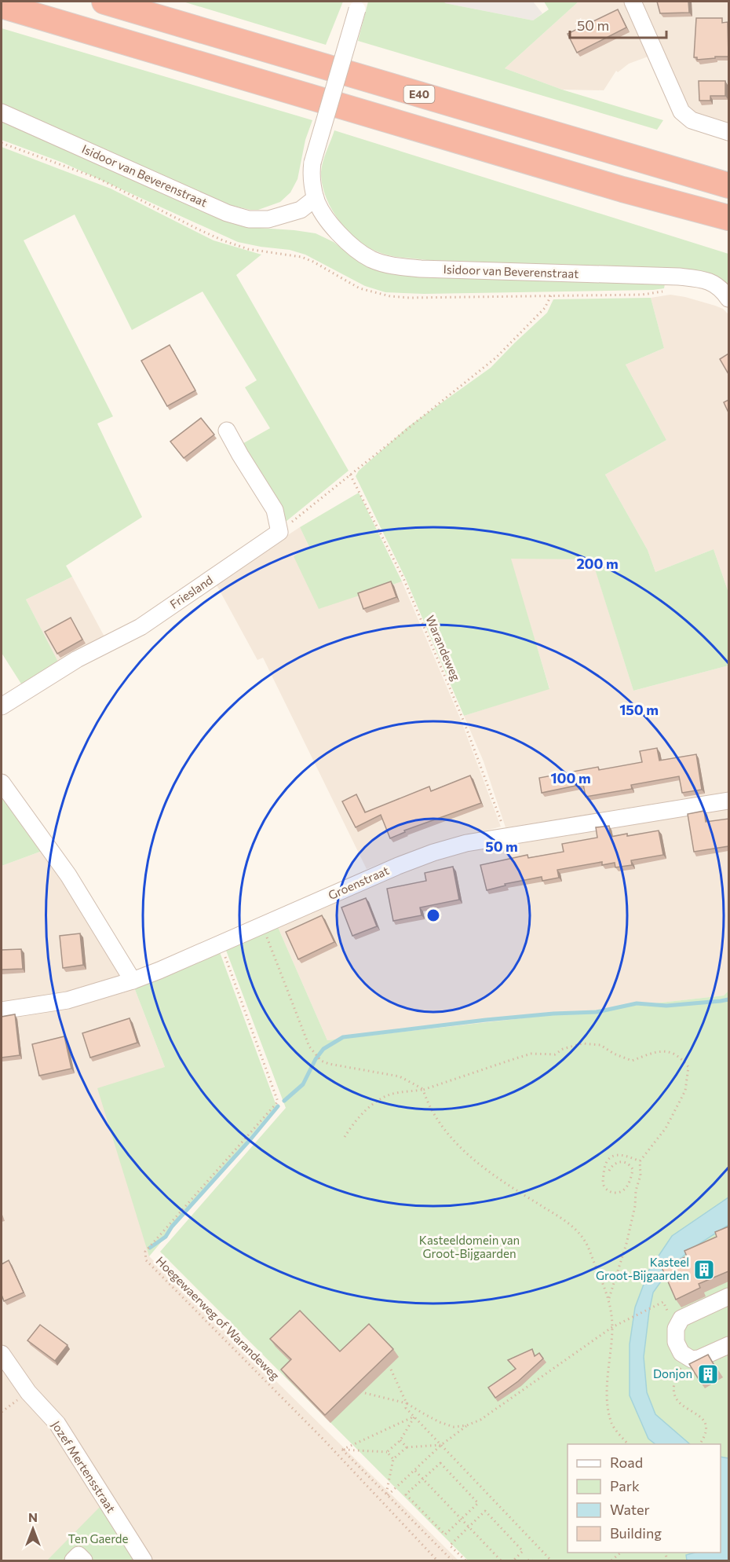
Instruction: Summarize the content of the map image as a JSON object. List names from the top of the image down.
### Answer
{
  "streets": {
    "highway": ["E40"],
    "street": [
      "Isidoor van Beverenstraat",
      "Friesland",
      "Groenstraat",
      "Jozef Mertensstraat"
    ],
    "path": ["Warandeweg", "Hoegewaerweg of Warandeweg"]
  },
  "crossings": [
    ["Warandeweg", "Groenstraat"],
    ["Groenstraat", "Hoegewaerweg of Warandeweg"]
  ],
  "parks": ["Kasteeldomein van Groot-Bijgaarden", "Ten Gaerde"],
  "places": {
    "building": ["Kasteel Groot-Bijgaarden", "Donjon"]
  },
  "legend": [
    "Road",
    "Park",
    "Water",
    "Building"
  ],
  "scale_bar": "50 m",
  "north": "top",
  "rings": [
    "200 m",
    "150 m",
    "100 m",
    "50 m"
  ]
}
